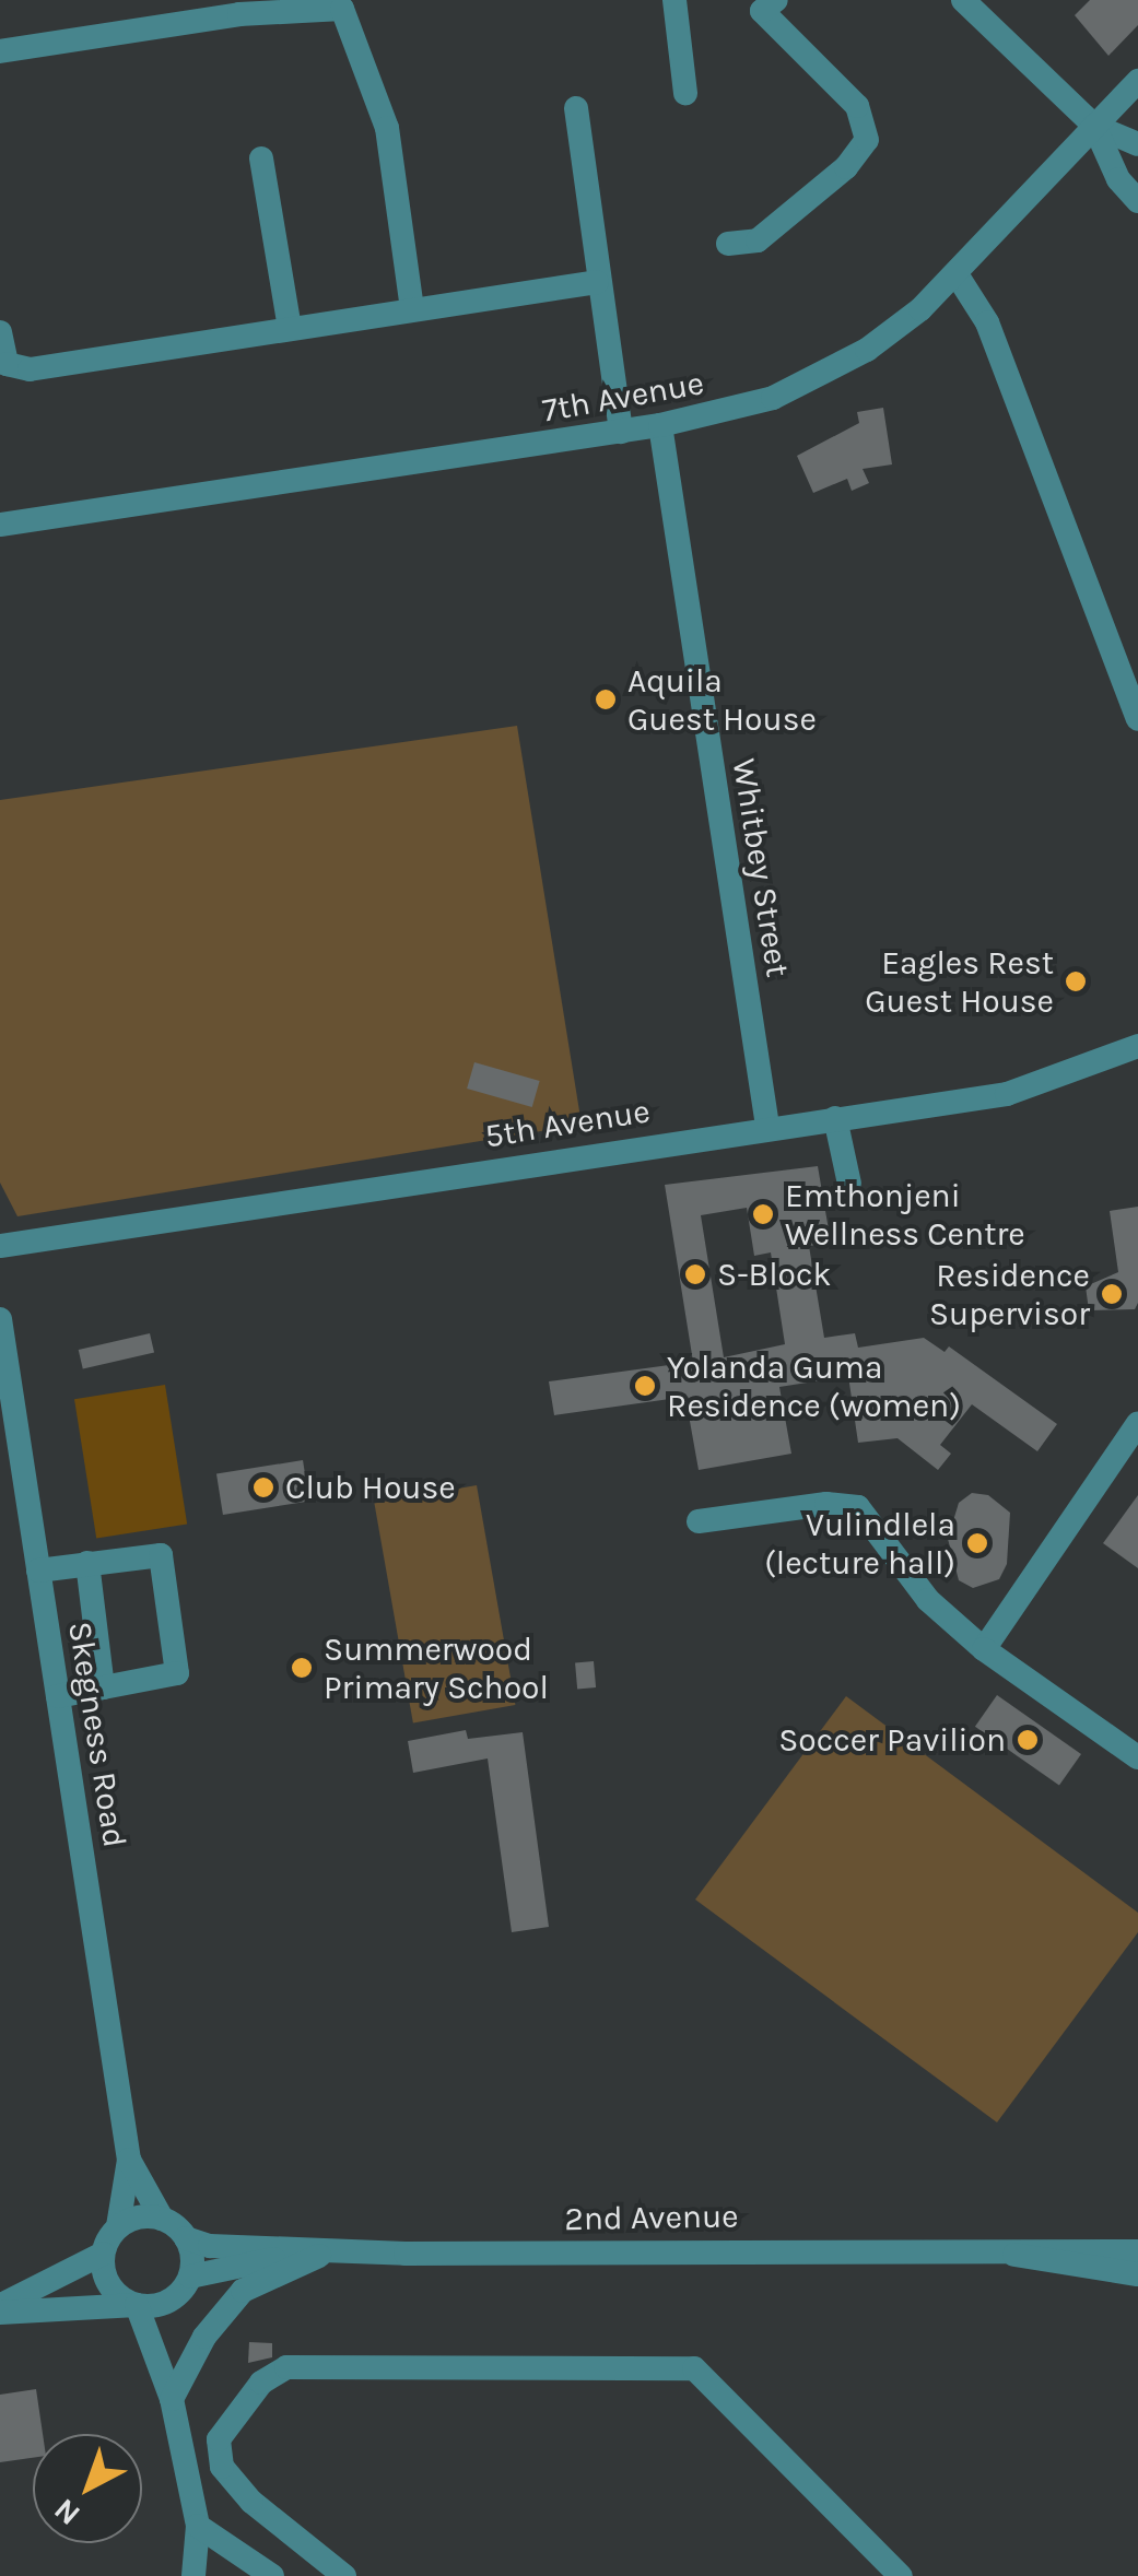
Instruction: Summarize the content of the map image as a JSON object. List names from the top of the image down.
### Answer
{
  "streets": {
    "street": [
      "7th Avenue",
      "Whitbey Street",
      "5th Avenue",
      "Skegness Road",
      "2nd Avenue"
    ]
  },
  "crossings": [
    ["7th Avenue", "Whitbey Street"],
    ["Whitbey Street", "5th Avenue"],
    ["Skegness Road", "2nd Avenue"]
  ],
  "places": [
    "Aquila Guest House",
    "Eagles Rest Guest House",
    "Emthonjeni Wellness Centre",
    "S-Block",
    "Residence Supervisor",
    "Yolanda Guma Residence (women)",
    "Club House",
    "Vulindlela (lecture hall)",
    "Summerwood Primary School",
    "Soccer Pavilion"
  ],
  "north": "bottom left"
}
